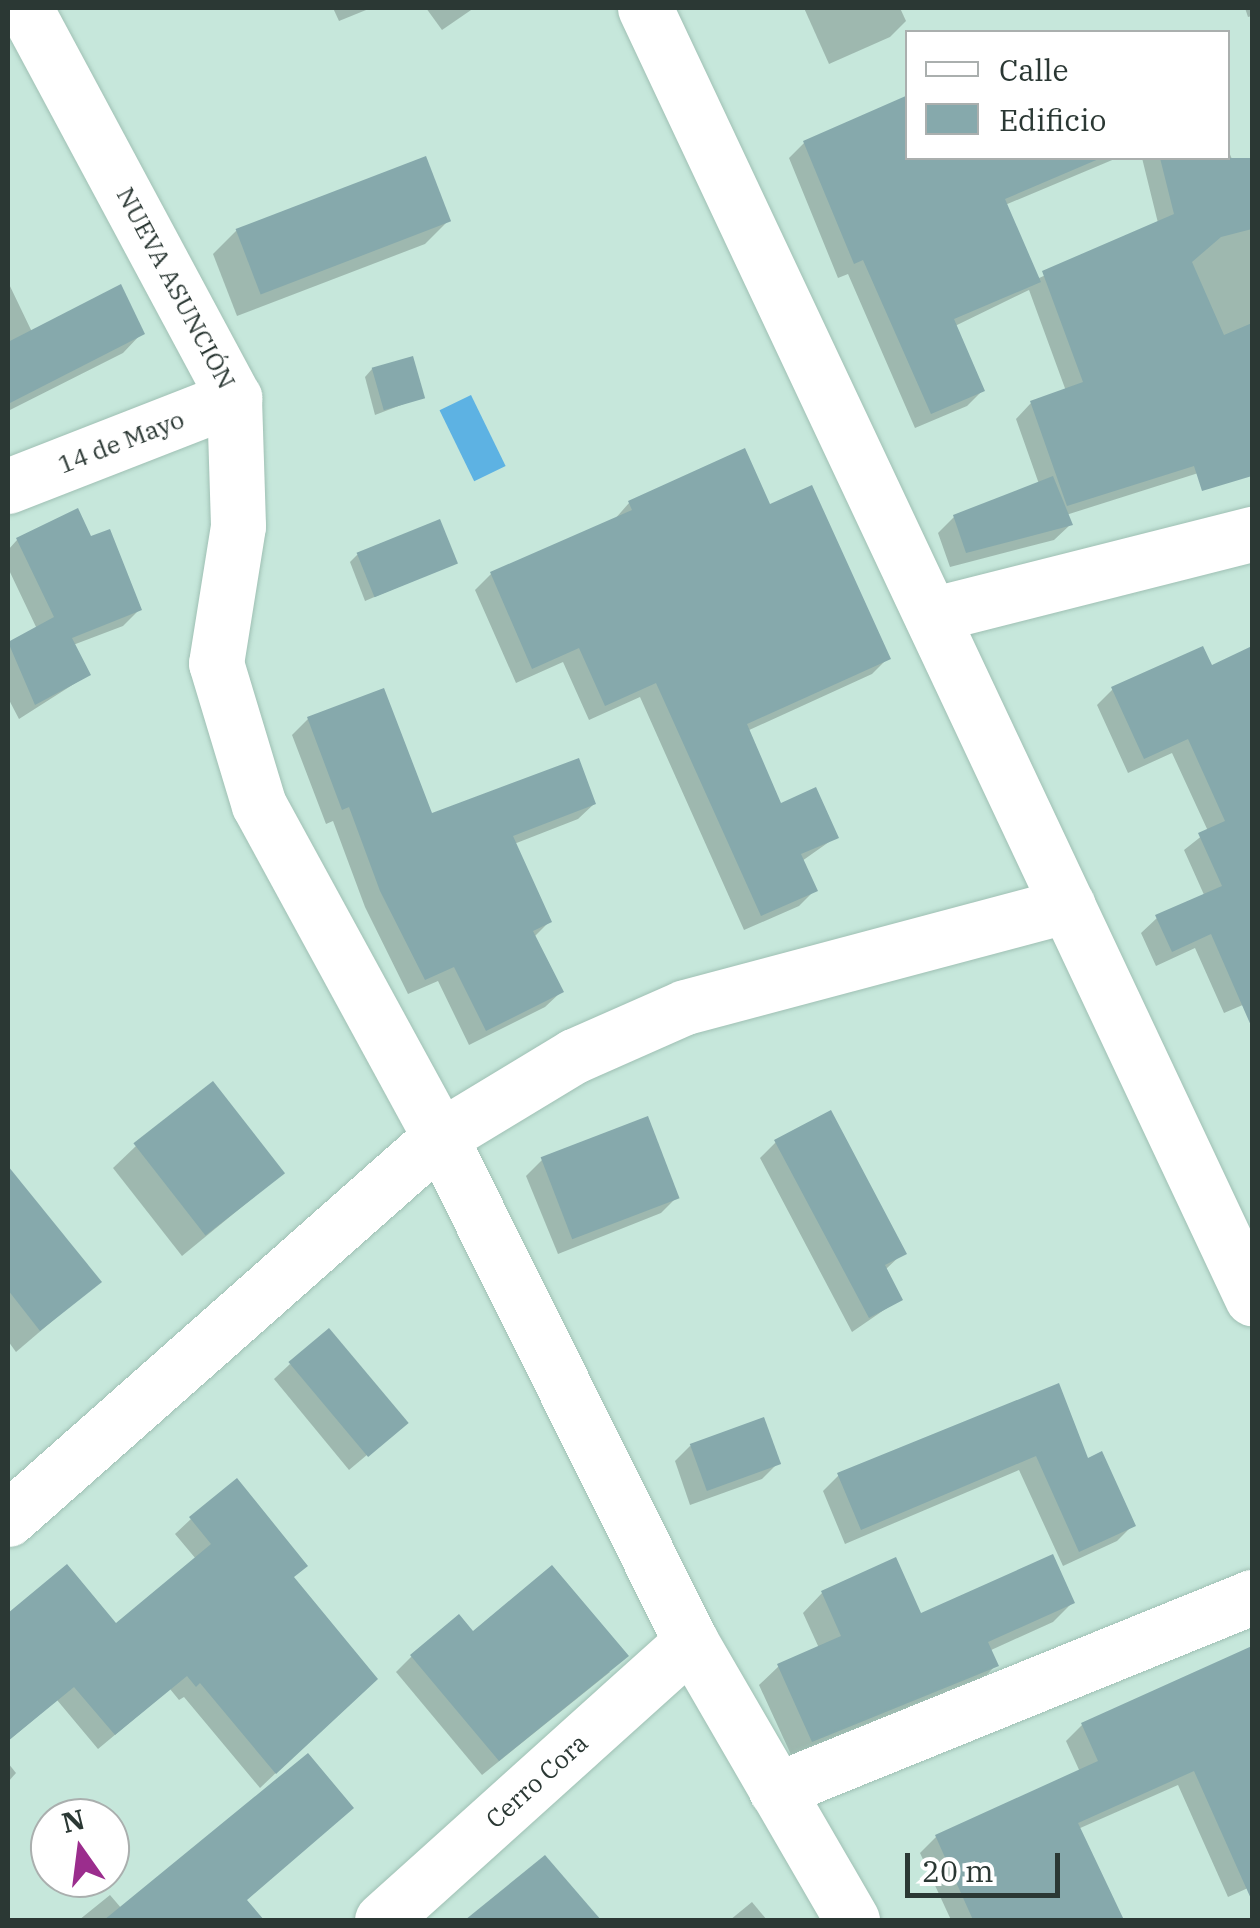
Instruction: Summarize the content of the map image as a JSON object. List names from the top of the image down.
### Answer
{
  "streets": {
    "street": ["NUEVA ASUNCIÓN", "14 de Mayo", "Cerro Cora"]
  },
  "crossings": [
    ["NUEVA ASUNCIÓN", "14 de Mayo"],
    ["NUEVA ASUNCIÓN", "Cerro Cora"]
  ],
  "legend": ["Calle", "Edificio"],
  "scale_bar": "20 m",
  "north": "top"
}
